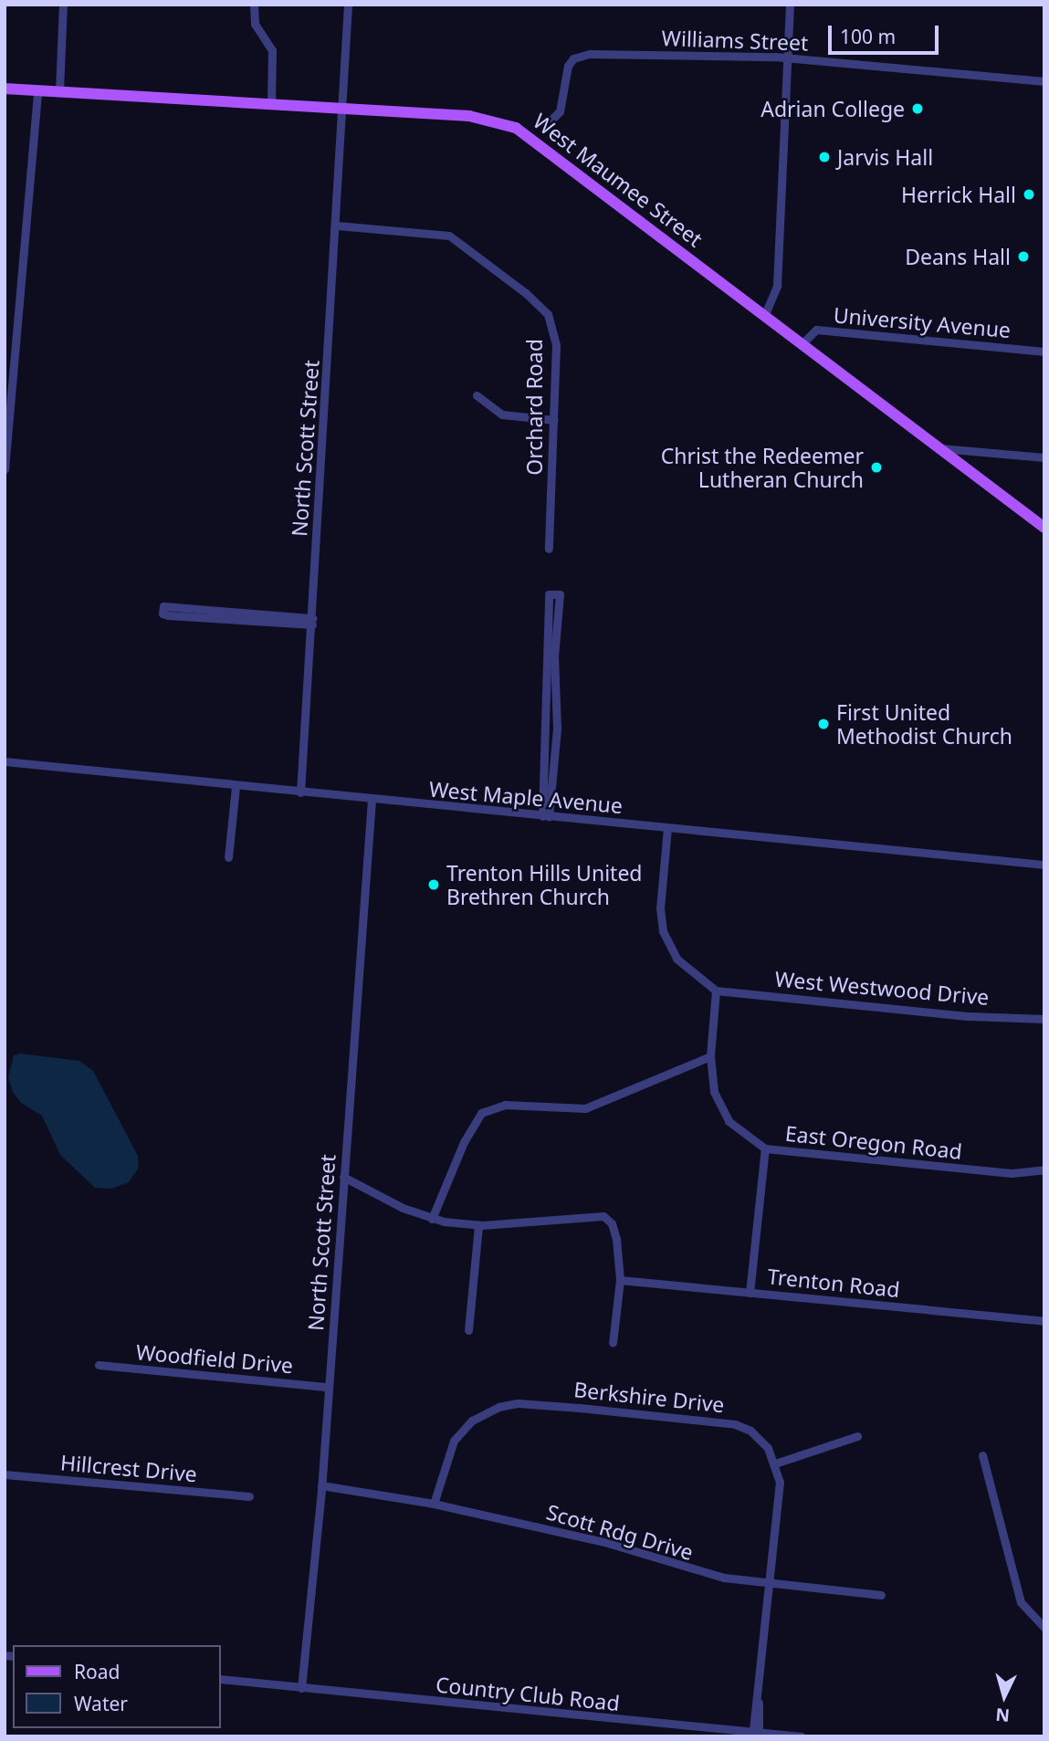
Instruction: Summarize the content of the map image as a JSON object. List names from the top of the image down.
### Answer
{
  "streets": {
    "main road": ["West Maumee Street"],
    "street": [
      "Williams Street",
      "University Avenue",
      "Orchard Road",
      "North Scott Street",
      "West Maple Avenue",
      "West Westwood Drive",
      "East Oregon Road",
      "Trenton Road",
      "Woodfield Drive",
      "Berkshire Drive",
      "Hillcrest Drive",
      "Scott Rdg Drive",
      "Country Club Road"
    ]
  },
  "crossings": [
    ["West Maumee Street", "University Avenue"],
    ["West Maumee Street", "North Scott Street"],
    ["Orchard Road", "North Scott Street"],
    ["North Scott Street", "West Maple Avenue"],
    ["North Scott Street", "Woodfield Drive"],
    ["North Scott Street", "Scott Rdg Drive"],
    ["North Scott Street", "Country Club Road"],
    ["West Westwood Drive", "East Oregon Road"],
    ["Berkshire Drive", "Scott Rdg Drive"],
    ["Berkshire Drive", "Country Club Road"]
  ],
  "places": [
    "Adrian College",
    "Jarvis Hall",
    "Herrick Hall",
    "Deans Hall",
    "Christ the Redeemer Lutheran Church",
    "First United Methodist Church",
    "Trenton Hills United Brethren Church"
  ],
  "legend": ["Road", "Water"],
  "scale_bar": "100 m",
  "north": "bottom"
}
